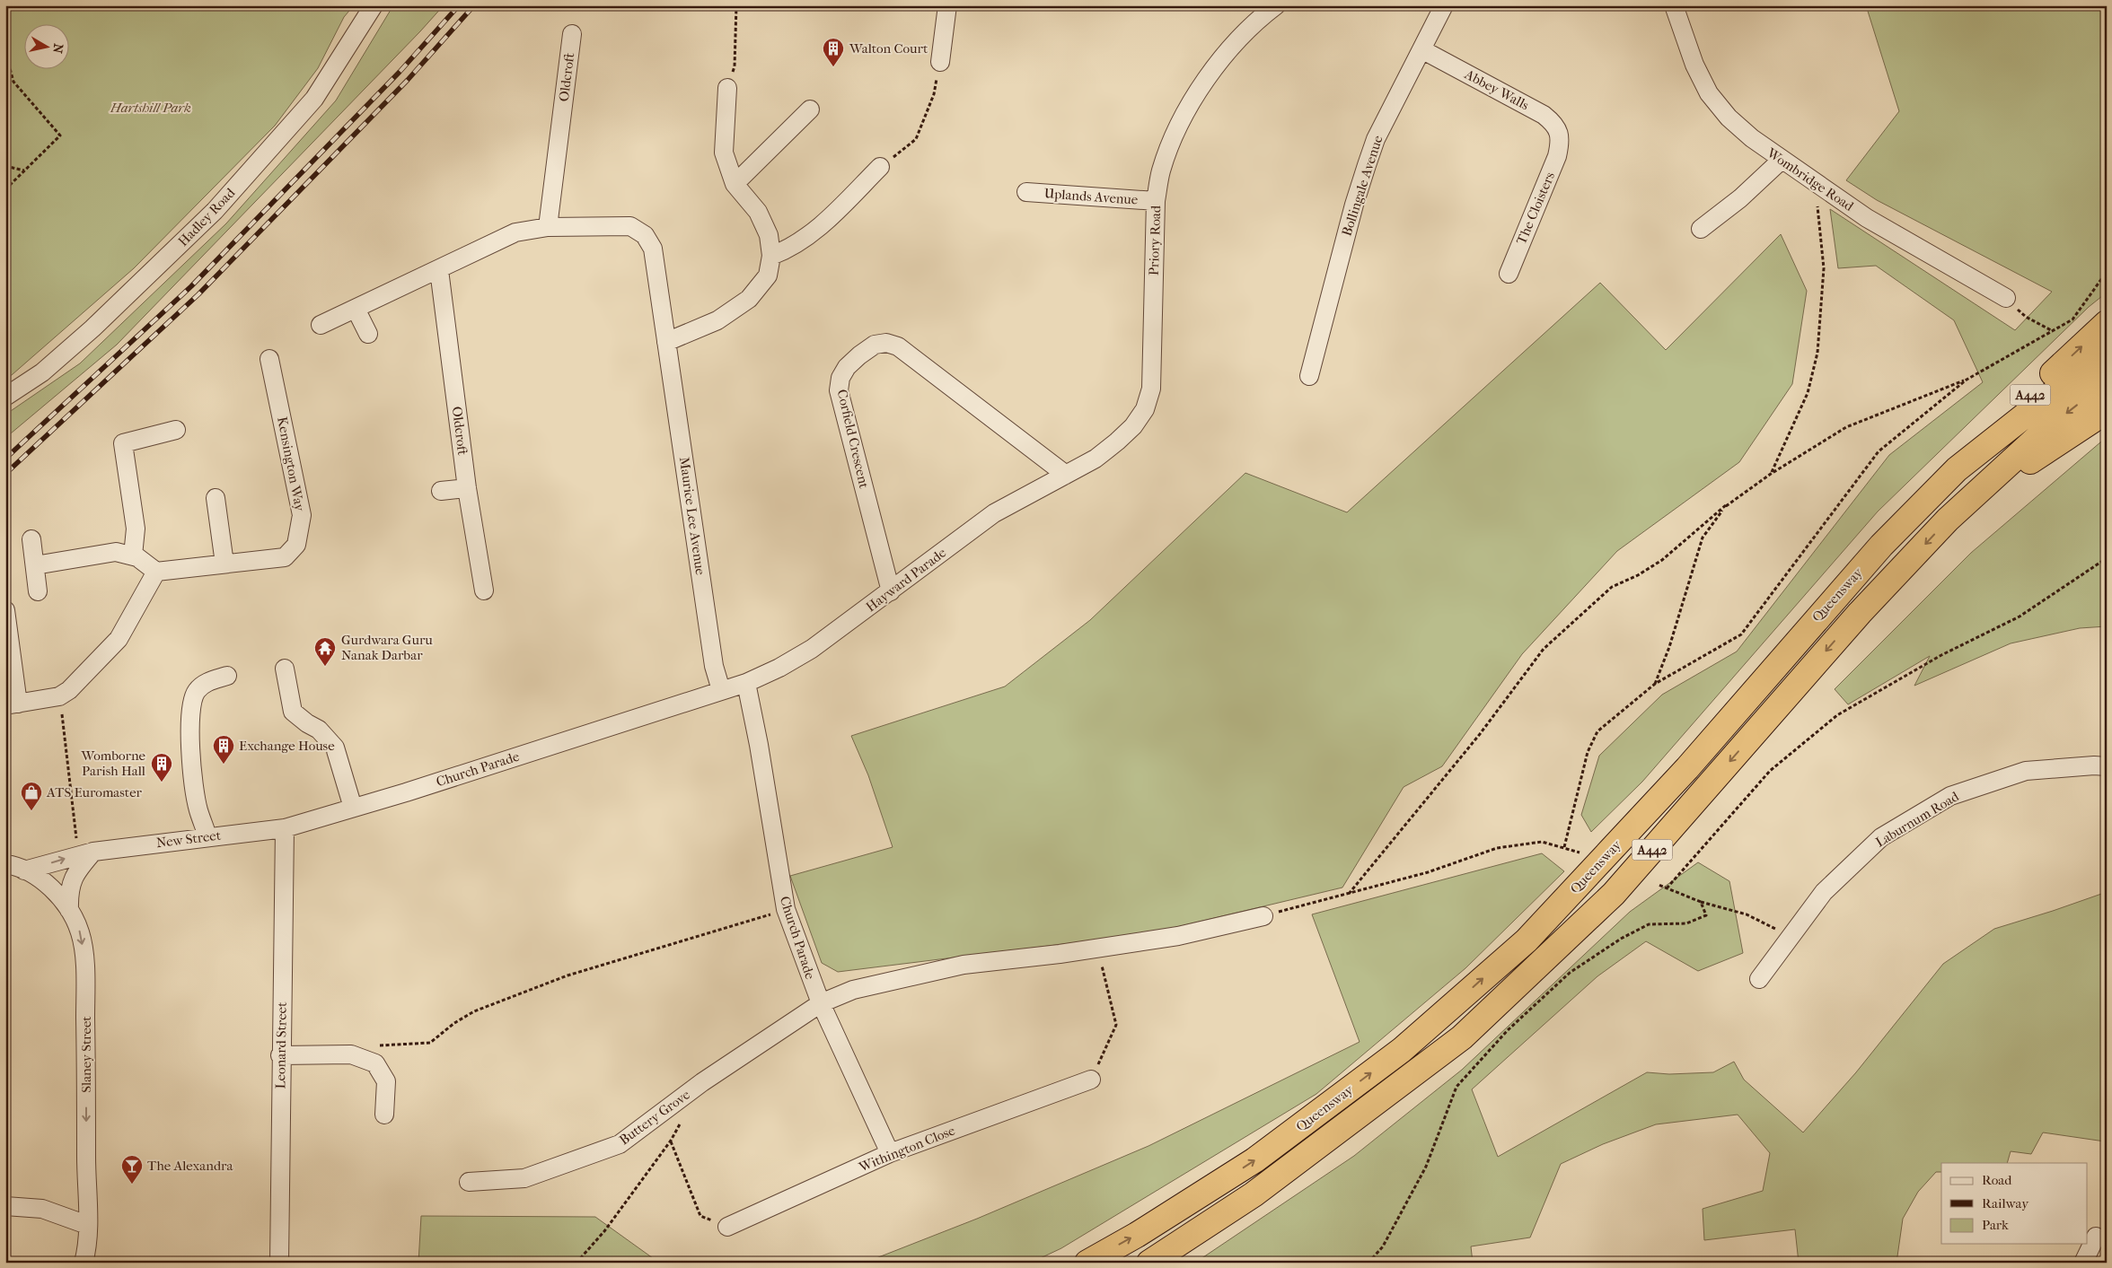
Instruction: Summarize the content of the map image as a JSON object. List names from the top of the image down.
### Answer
{
  "streets": {
    "highway": ["A442", "Queensway"],
    "street": [
      "Oldcroft",
      "Abbey Walls",
      "Wombridge Road",
      "Bollingale Avenue",
      "Uplands Avenue",
      "The Cloisters",
      "Hadley Road",
      "Priory Road",
      "Corfield Crescent",
      "Kensington Way",
      "Maurice Lee Avenue",
      "Hayward Parade",
      "Church Parade",
      "Laburnum Road",
      "New Street",
      "Leonard Street",
      "Slaney Street",
      "Buttery Grove",
      "Withington Close"
    ]
  },
  "crossings": [
    ["Abbey Walls", "Bollingale Avenue"],
    ["Abbey Walls", "The Cloisters"],
    ["Uplands Avenue", "Priory Road"],
    ["Priory Road", "Corfield Crescent"],
    ["Priory Road", "Hayward Parade"],
    ["A442", "Queensway"],
    ["Corfield Crescent", "Hayward Parade"],
    ["Maurice Lee Avenue", "Hayward Parade"],
    ["Maurice Lee Avenue", "Church Parade"],
    ["Hayward Parade", "Church Parade"],
    ["Church Parade", "New Street"],
    ["Church Parade", "Leonard Street"],
    ["Church Parade", "Buttery Grove"],
    ["Church Parade", "Withington Close"],
    ["New Street", "Leonard Street"],
    ["New Street", "Slaney Street"]
  ],
  "one_way": ["Slaney Street"],
  "parks": ["Hartshill Park"],
  "places": {
    "building": ["Walton Court", "Exchange House", "Womborne Parish Hall"],
    "temple": ["Gurdwara Guru Nanak Darbar"],
    "shop": ["ATS Euromaster"],
    "bar": ["The Alexandra"]
  },
  "legend": ["Road", "Railway", "Park"],
  "north": "right"
}
